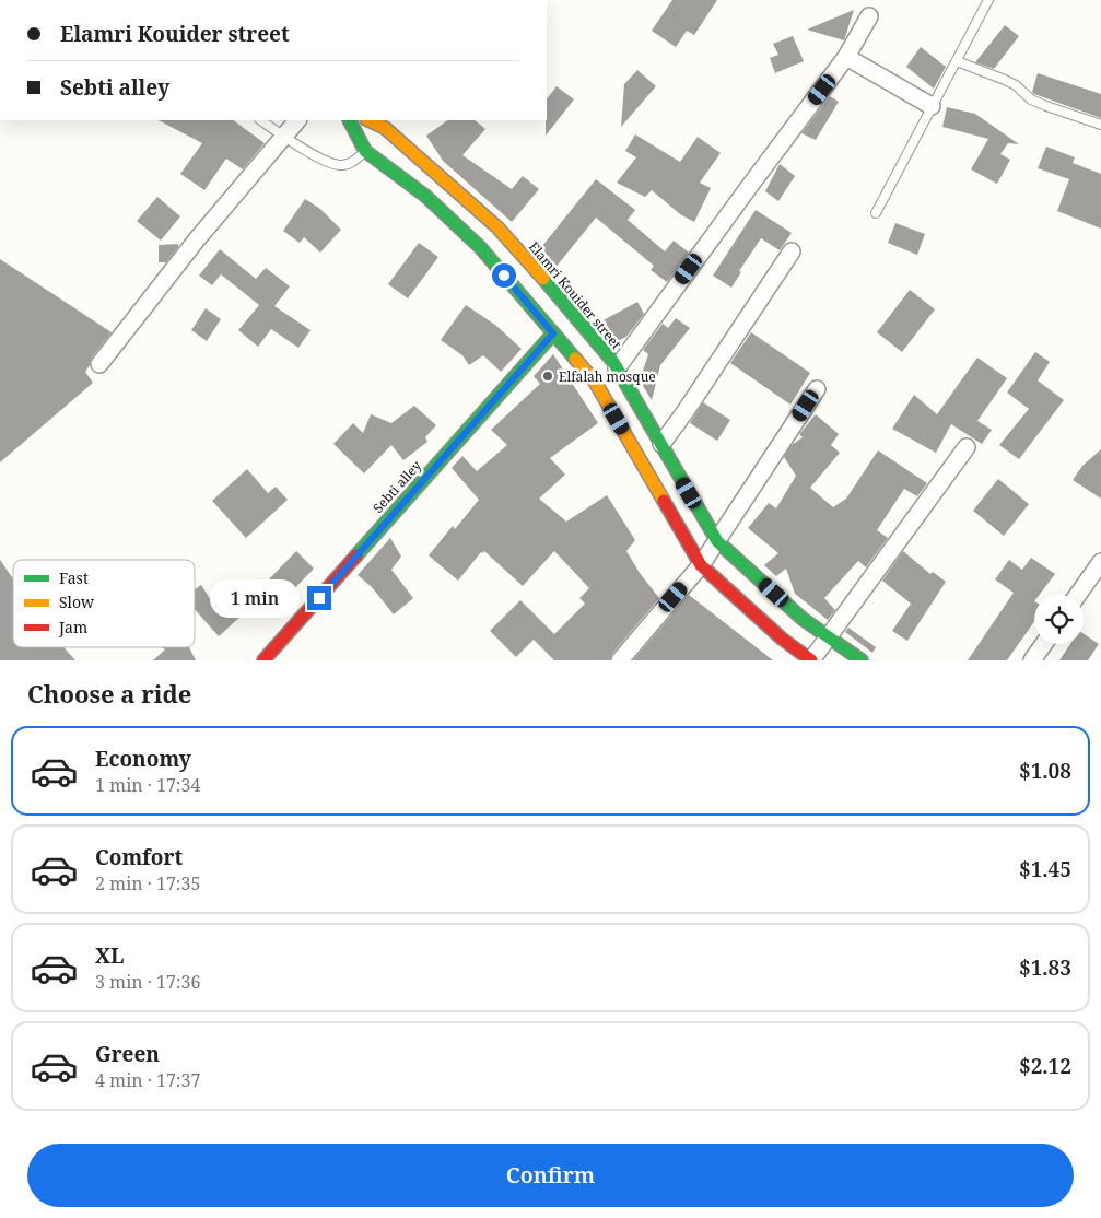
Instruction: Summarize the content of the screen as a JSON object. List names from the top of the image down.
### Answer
{
  "streets": {
    "street": ["Elamri Kouider street", "Sebti alley"]
  },
  "places": ["Elfalah mosque"],
  "legend": ["Fast", "Slow", "Jam"],
  "page": {
    "banner": ["Elamri Kouider street", "Sebti alley"],
    "bubble": "1 min",
    "heading": "Choose a ride",
    "list": [
      {
        "name": "Economy",
        "note": "1 min · 17:34",
        "value": "$1.08"
      },
      {
        "name": "Comfort",
        "note": "2 min · 17:35",
        "value": "$1.45"
      },
      {
        "name": "XL",
        "note": "3 min · 17:36",
        "value": "$1.83"
      },
      {
        "name": "Green",
        "note": "4 min · 17:37",
        "value": "$2.12"
      }
    ],
    "buttons": "Confirm"
  }
}
